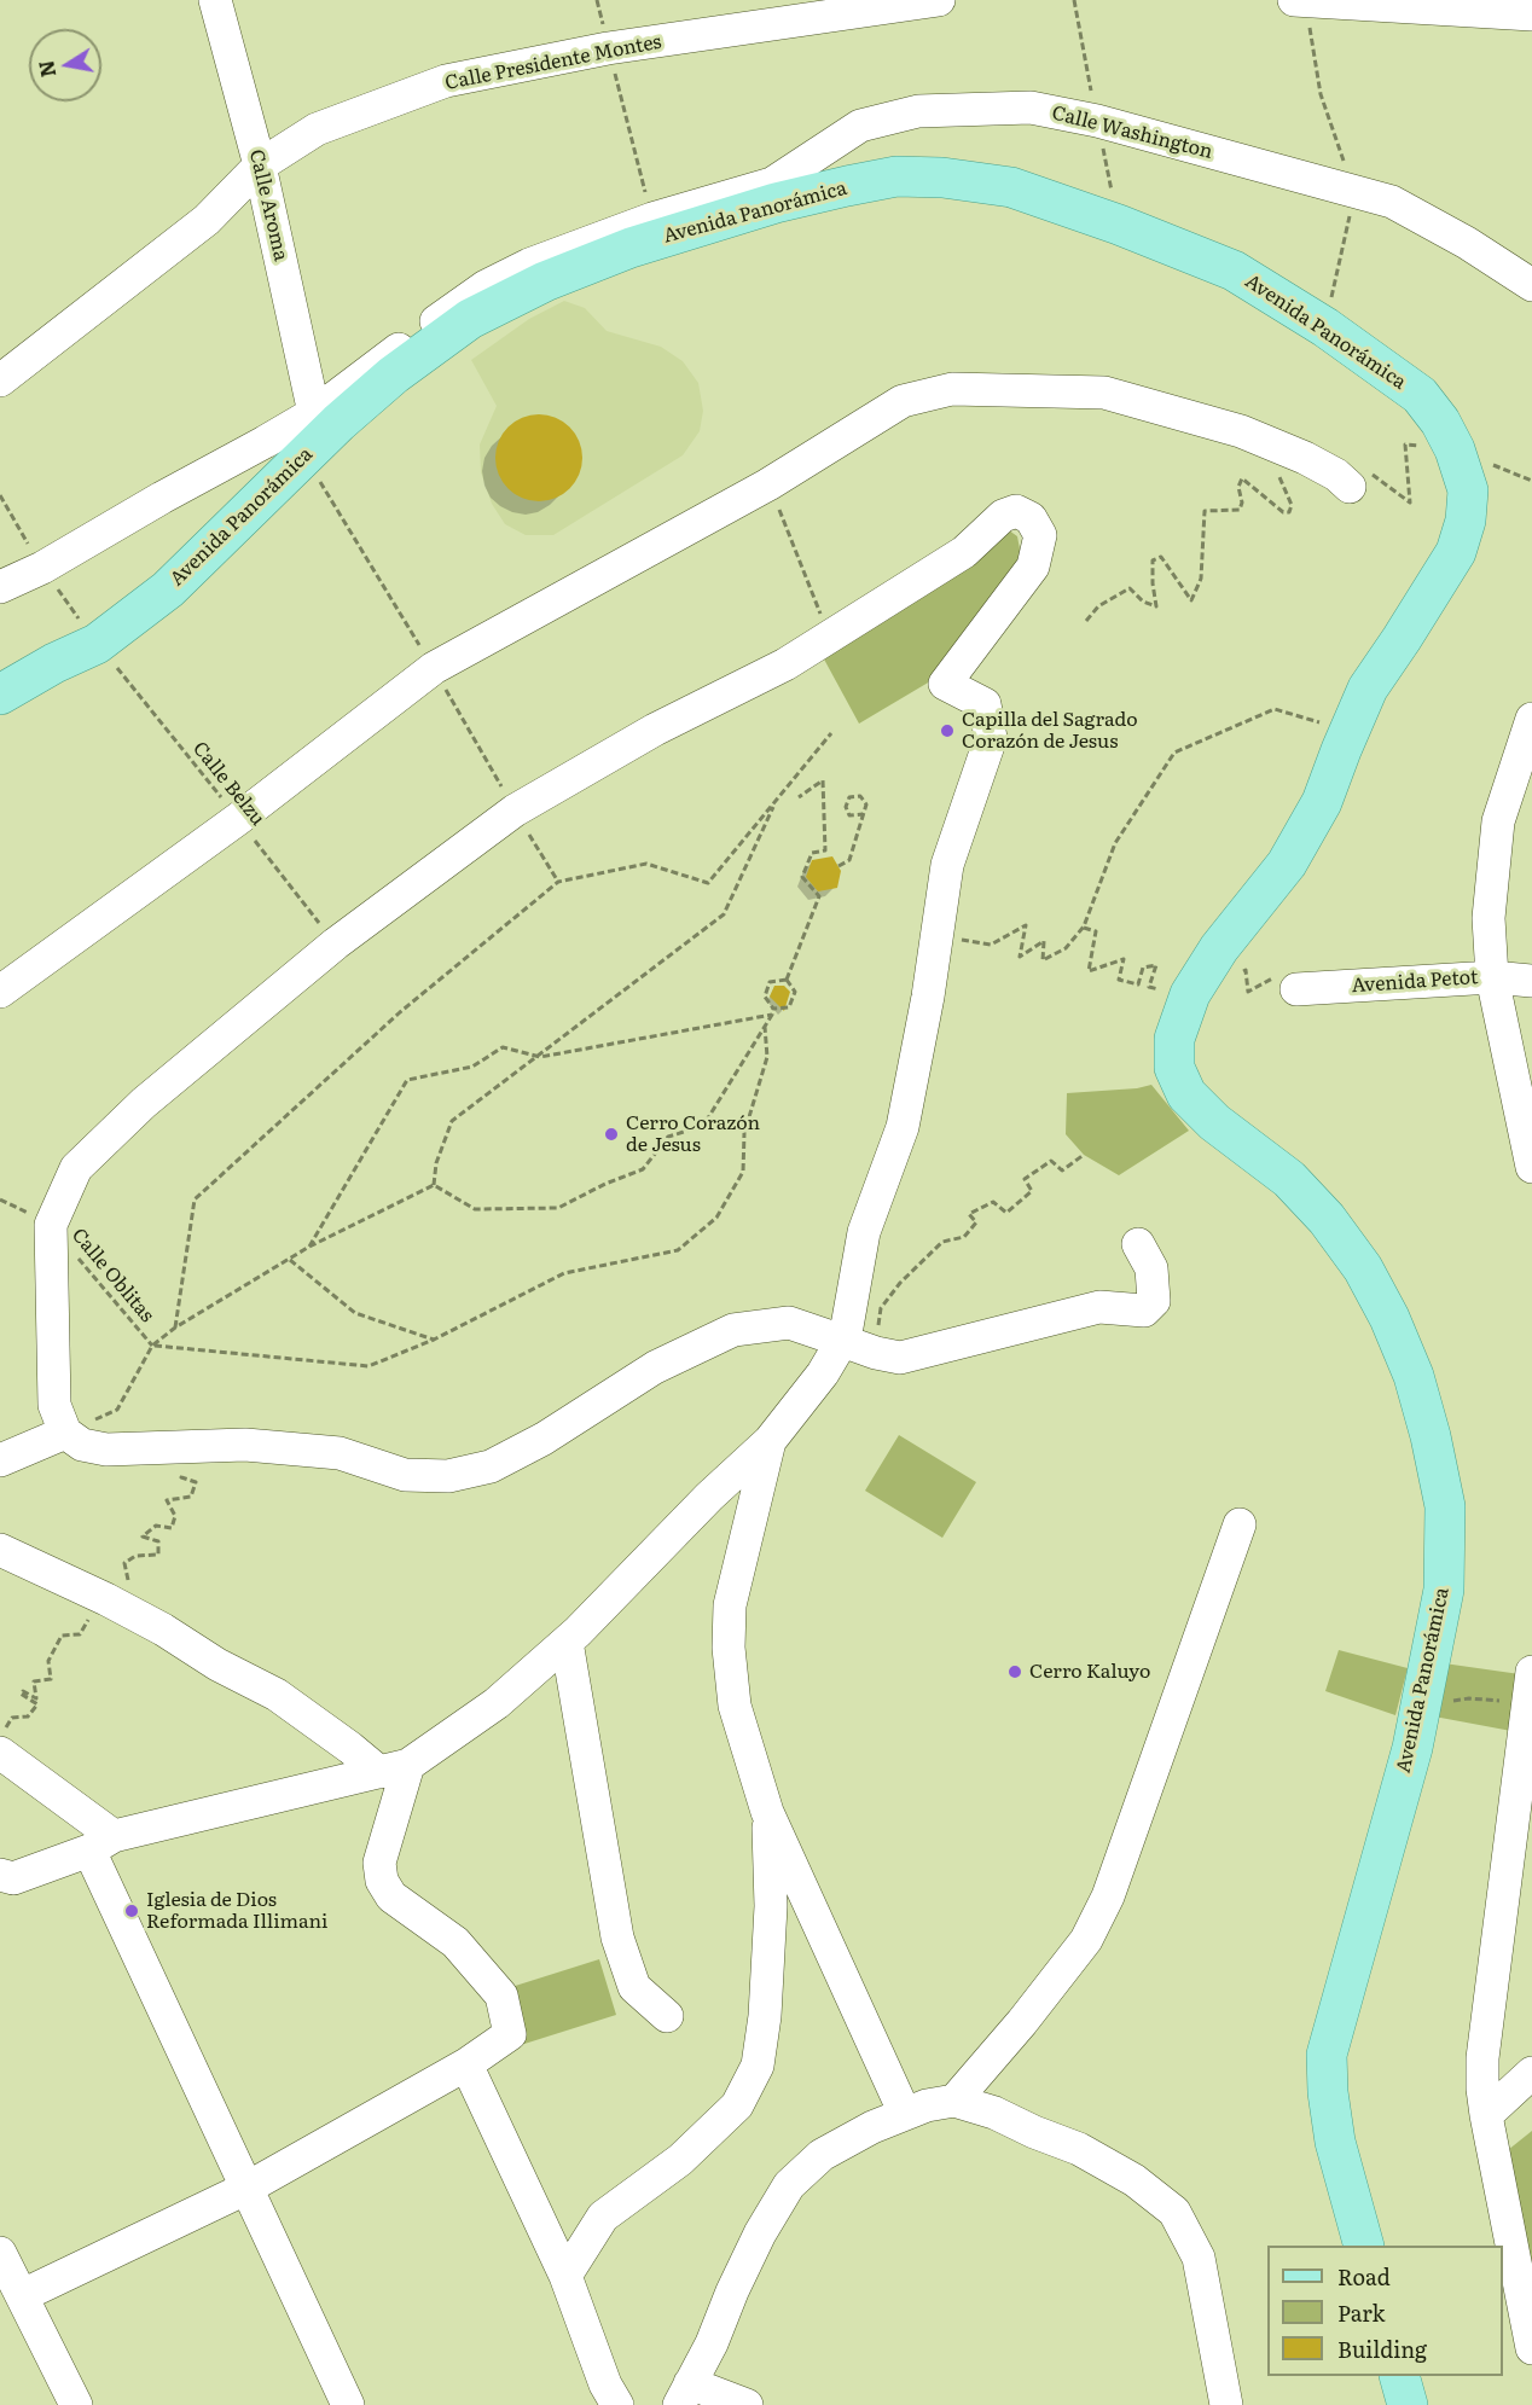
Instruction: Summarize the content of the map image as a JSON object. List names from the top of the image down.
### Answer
{
  "streets": {
    "main road": ["Avenida Panorámica"],
    "street": [
      "Calle Presidente Montes",
      "Calle Washington",
      "Calle Aroma",
      "Avenida Petot"
    ],
    "path": ["Calle Belzu", "Calle Oblitas"]
  },
  "crossings": [
    ["Calle Presidente Montes", "Calle Aroma"],
    ["Calle Washington", "Calle Aroma"],
    ["Calle Washington", "Avenida Panorámica"],
    ["Avenida Panorámica", "Calle Belzu"]
  ],
  "places": [
    "Capilla del Sagrado Corazón de Jesus",
    "Cerro Corazón de Jesus",
    "Cerro Kaluyo",
    "Iglesia de Dios Reformada Illimani"
  ],
  "legend": ["Road", "Park", "Building"],
  "north": "left"
}
